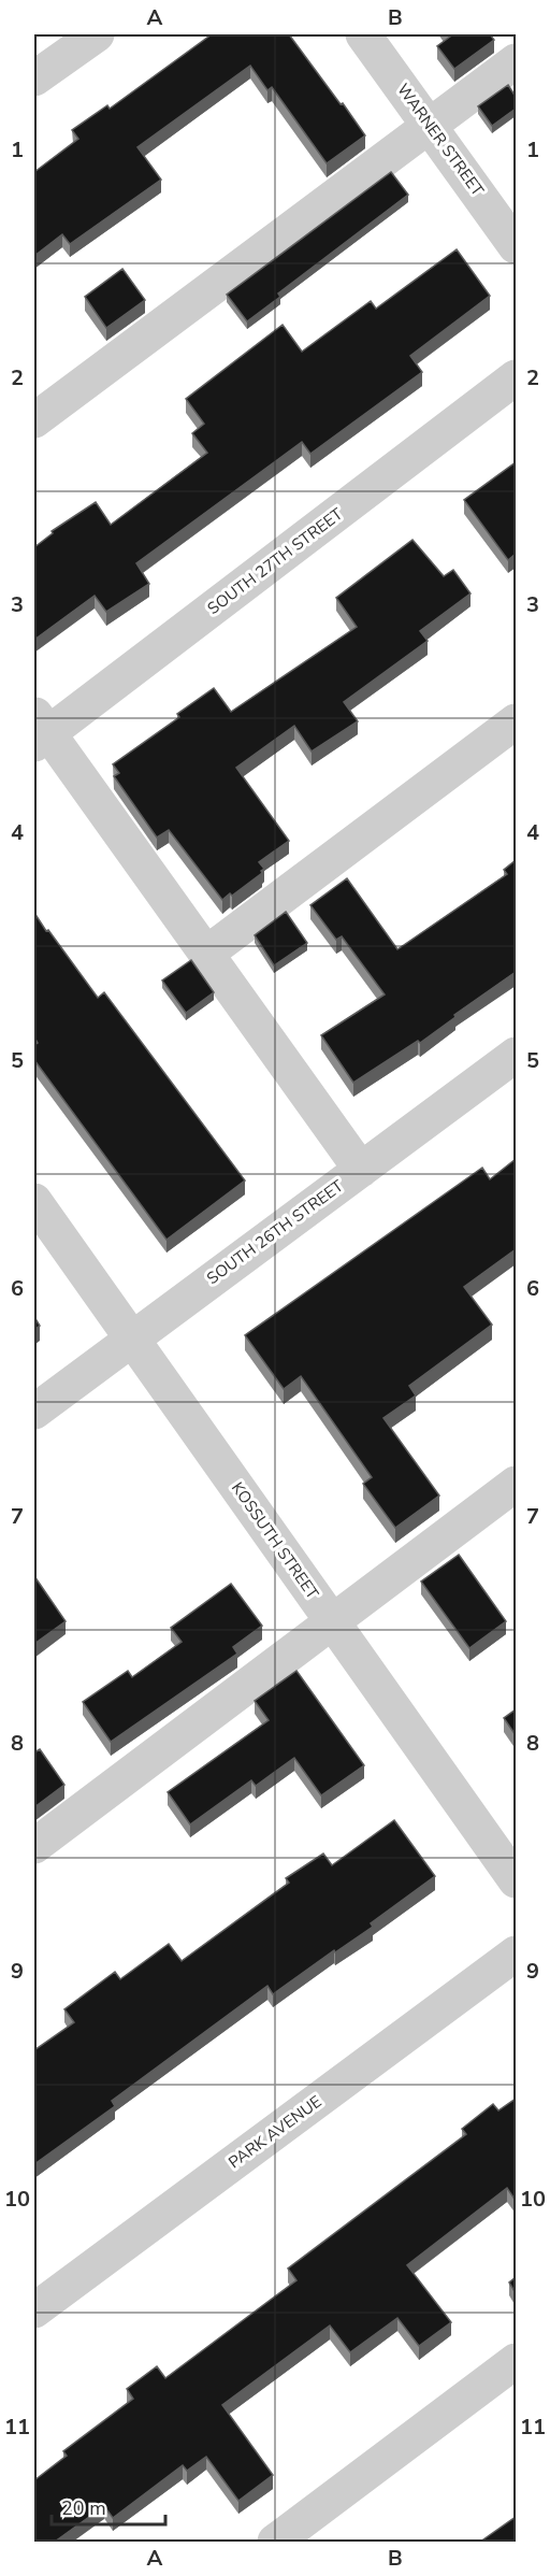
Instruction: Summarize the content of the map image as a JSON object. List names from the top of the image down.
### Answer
{
  "streets": {
    "street": [
      "WARNER STREET",
      "SOUTH 27TH STREET",
      "SOUTH 26TH STREET",
      "KOSSUTH STREET",
      "PARK AVENUE"
    ]
  },
  "crossings": [
    ["SOUTH 26TH STREET", "KOSSUTH STREET"]
  ],
  "scale_bar": "20 m",
  "grid": {
    "columns": ["A", "B"],
    "rows": [
      "1",
      "2",
      "3",
      "4",
      "5",
      "6",
      "7",
      "8",
      "9",
      "10",
      "11"
    ]
  }
}
